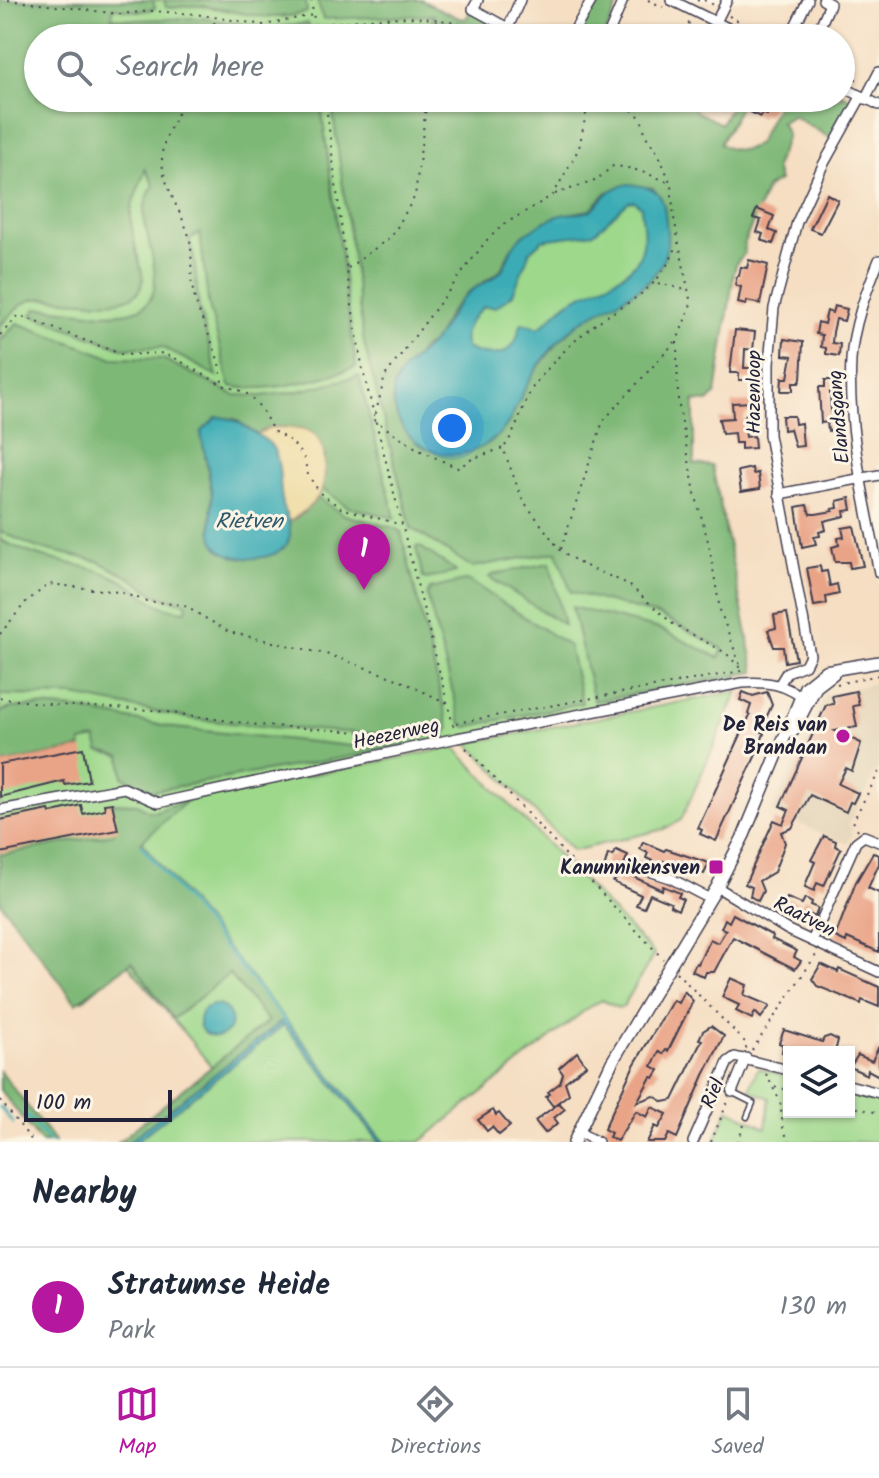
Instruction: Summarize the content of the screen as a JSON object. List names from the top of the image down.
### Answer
{
  "streets": {
    "street": [
      "Hazenloop",
      "Elandsgang",
      "Heezerweg",
      "Raatven",
      "Riel"
    ]
  },
  "crossings": [
    ["Hazenloop", "Heezerweg"]
  ],
  "water": ["Rietven"],
  "places": {
    "other": ["De Reis van Brandaan"],
    "transit": ["Kanunnikensven"]
  },
  "scale_bar": "100 m",
  "page": {
    "search": "Search here",
    "pins": "1",
    "scale": "100 m",
    "heading": "Nearby",
    "list": [
      {
        "mark": "1",
        "name": "Stratumse Heide",
        "note": "Park",
        "value": "130 m"
      }
    ],
    "nav": ["Map", "Directions", "Saved"]
  }
}
